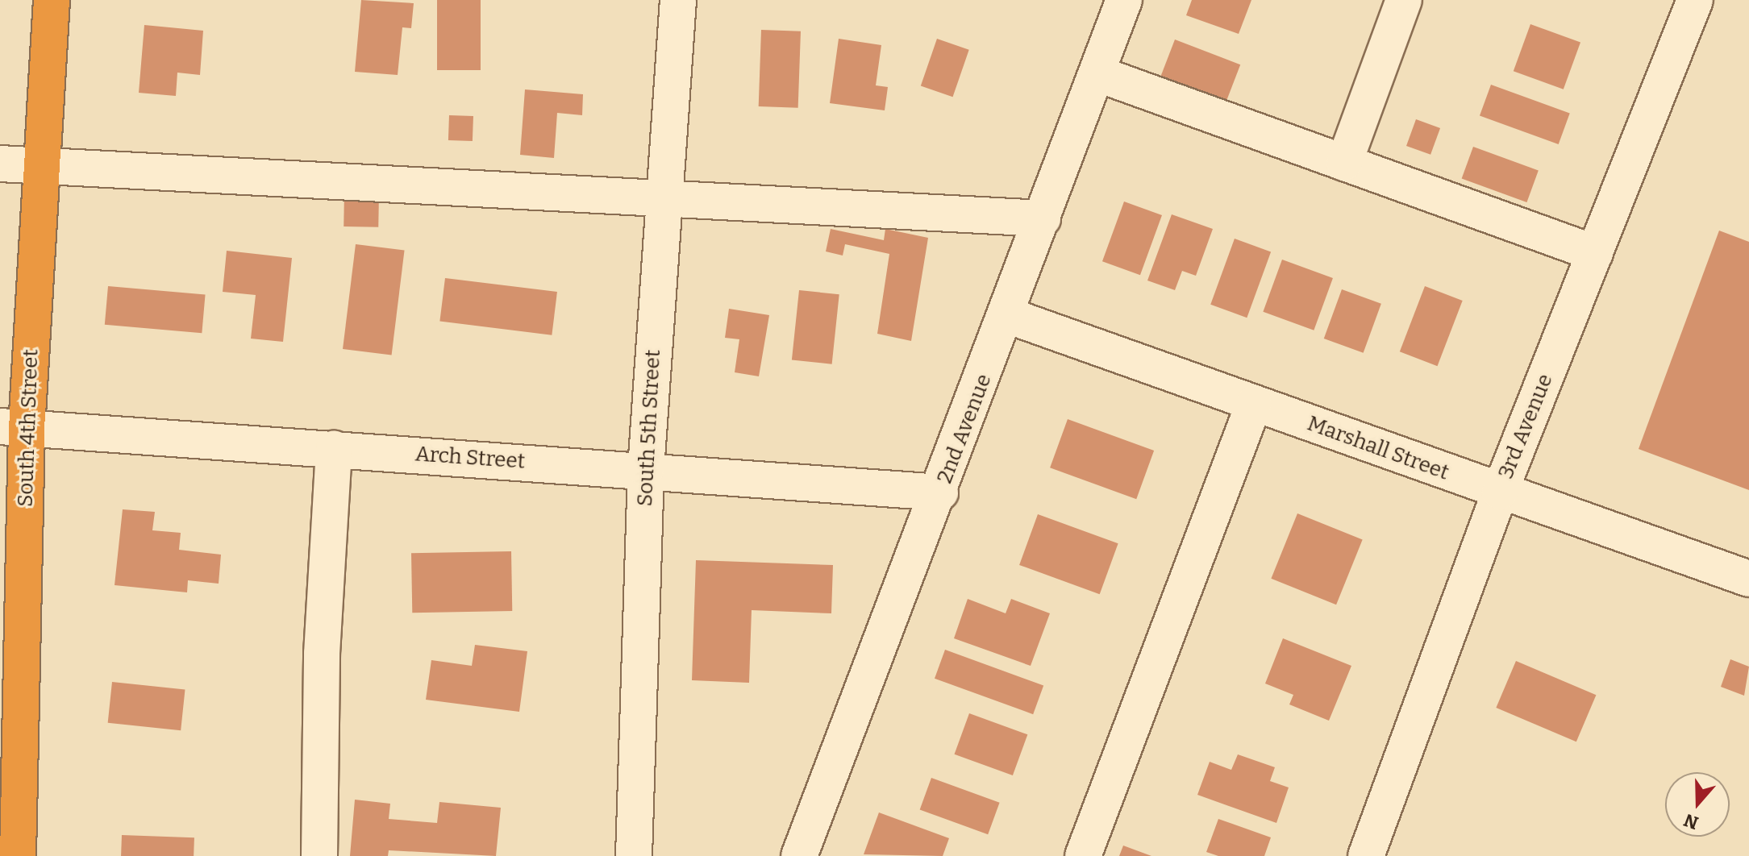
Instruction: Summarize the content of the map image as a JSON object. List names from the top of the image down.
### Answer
{
  "streets": {
    "highway": ["South 4th Street"],
    "street": [
      "3rd Avenue",
      "South 5th Street",
      "2nd Avenue",
      "Marshall Street",
      "Arch Street"
    ]
  },
  "crossings": [
    ["3rd Avenue", "Marshall Street"],
    ["South 4th Street", "Arch Street"],
    ["South 5th Street", "Arch Street"],
    ["2nd Avenue", "Marshall Street"],
    ["2nd Avenue", "Arch Street"]
  ],
  "north": "bottom"
}
